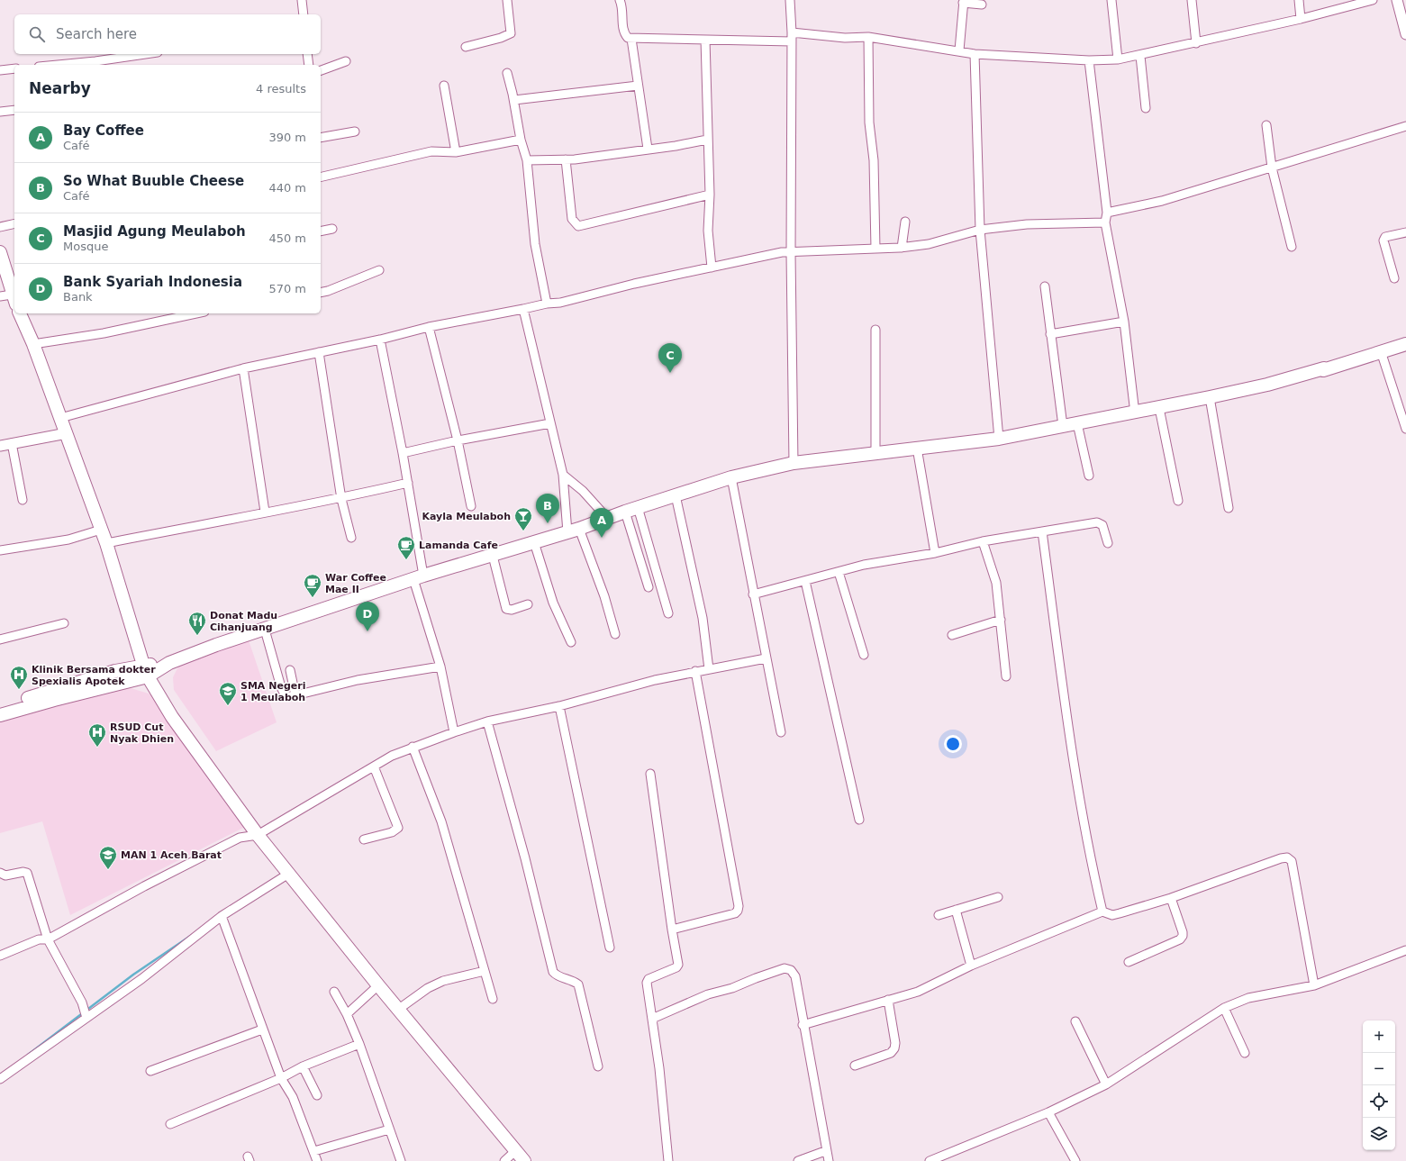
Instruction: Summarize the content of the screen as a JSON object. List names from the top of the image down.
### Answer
{
  "places": {
    "bar": ["Kayla Meulaboh"],
    "cafe": ["Lamanda Cafe", "War Coffee Mae II"],
    "restaurant": ["Donat Madu Cihanjuang"],
    "hospital": ["Klinik Bersama dokter Spexialis Apotek", "RSUD Cut Nyak Dhien"],
    "school or university": ["SMA Negeri 1 Meulaboh", "MAN 1 Aceh Barat"]
  },
  "page": {
    "search": "Search here",
    "heading": ["Nearby", "4 results"],
    "list": [
      {
        "mark": "A",
        "name": "Bay Coffee",
        "note": "Café",
        "value": "390 m"
      },
      {
        "mark": "B",
        "name": "So What Buuble Cheese",
        "note": "Café",
        "value": "440 m"
      },
      {
        "mark": "C",
        "name": "Masjid Agung Meulaboh",
        "note": "Mosque",
        "value": "450 m"
      },
      {
        "mark": "D",
        "name": "Bank Syariah Indonesia",
        "note": "Bank",
        "value": "570 m"
      }
    ],
    "pins": [
      "C",
      "B",
      "A",
      "D"
    ],
    "map_buttons": ["+", "−"]
  }
}
